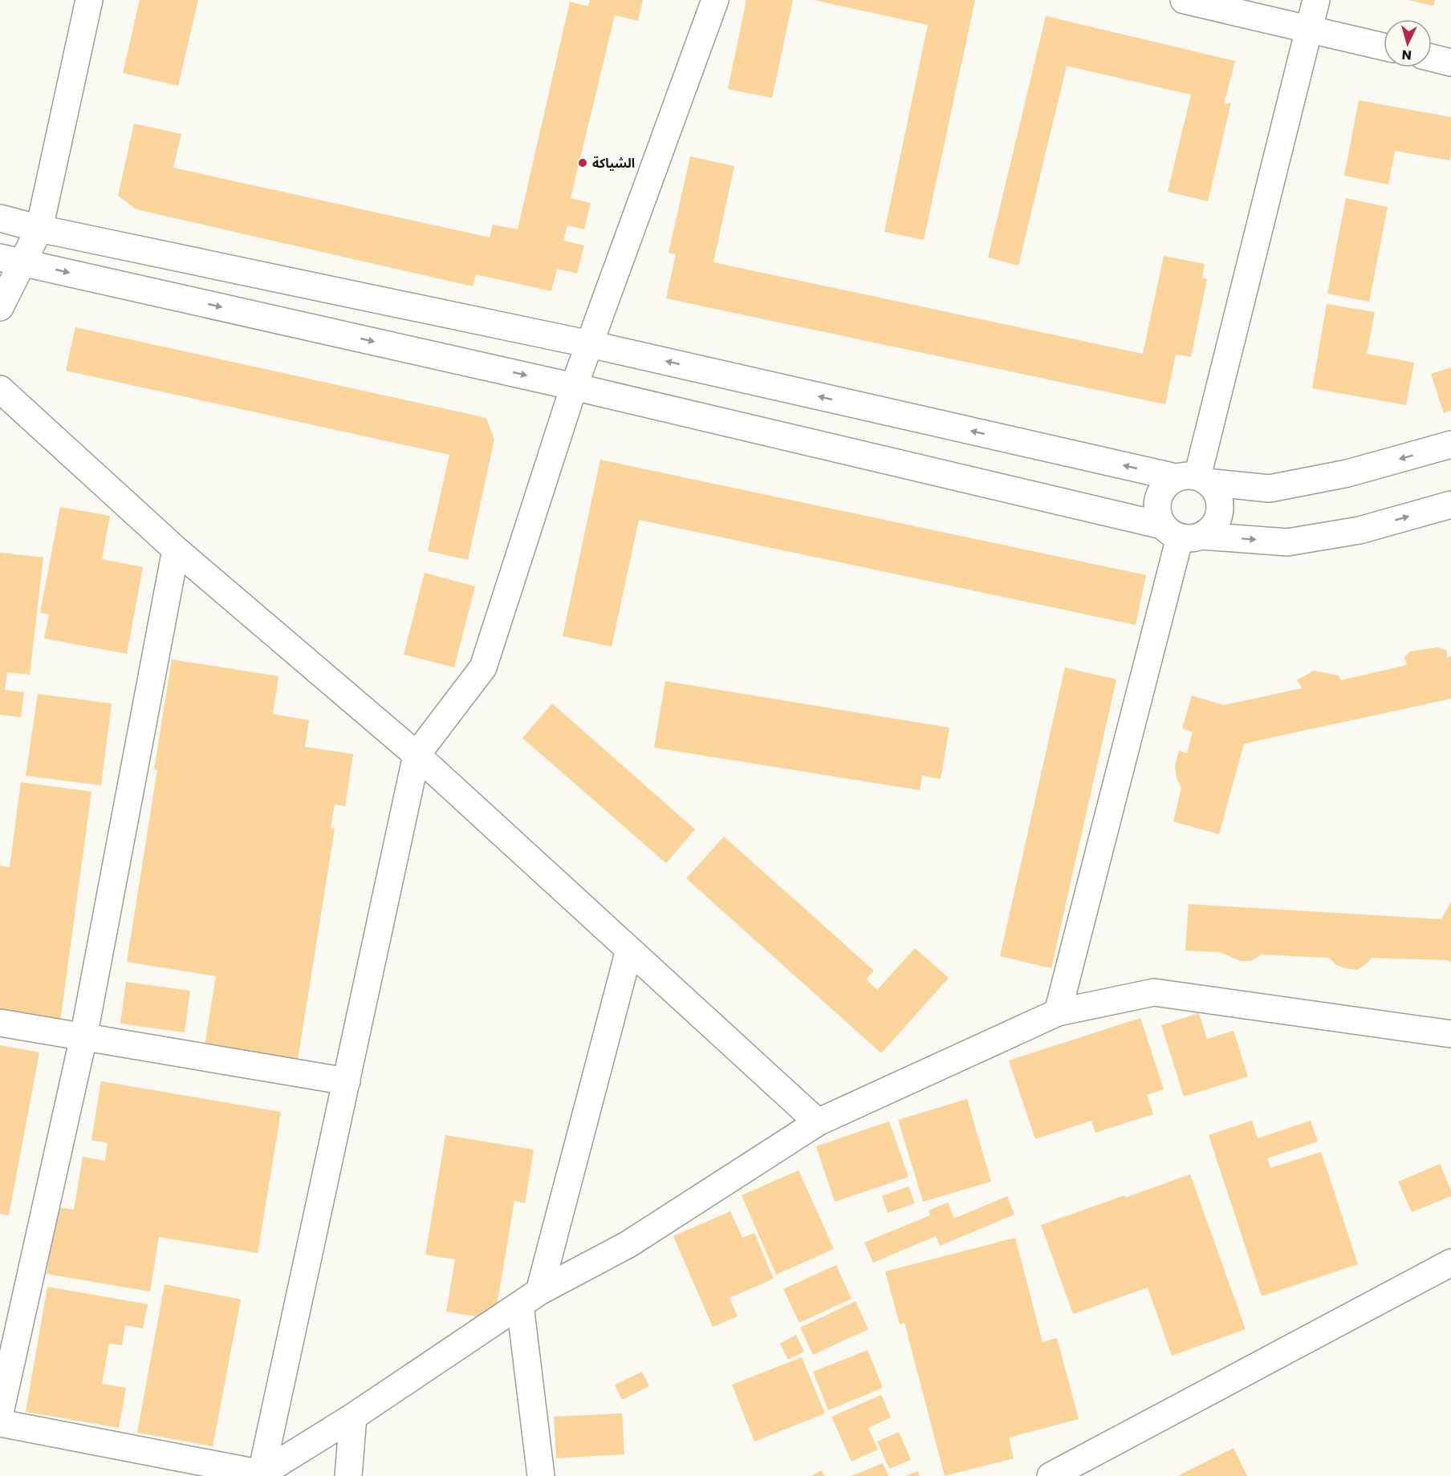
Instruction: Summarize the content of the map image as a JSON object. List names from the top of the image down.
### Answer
{
  "places": ["الشياكة"],
  "north": "bottom"
}
